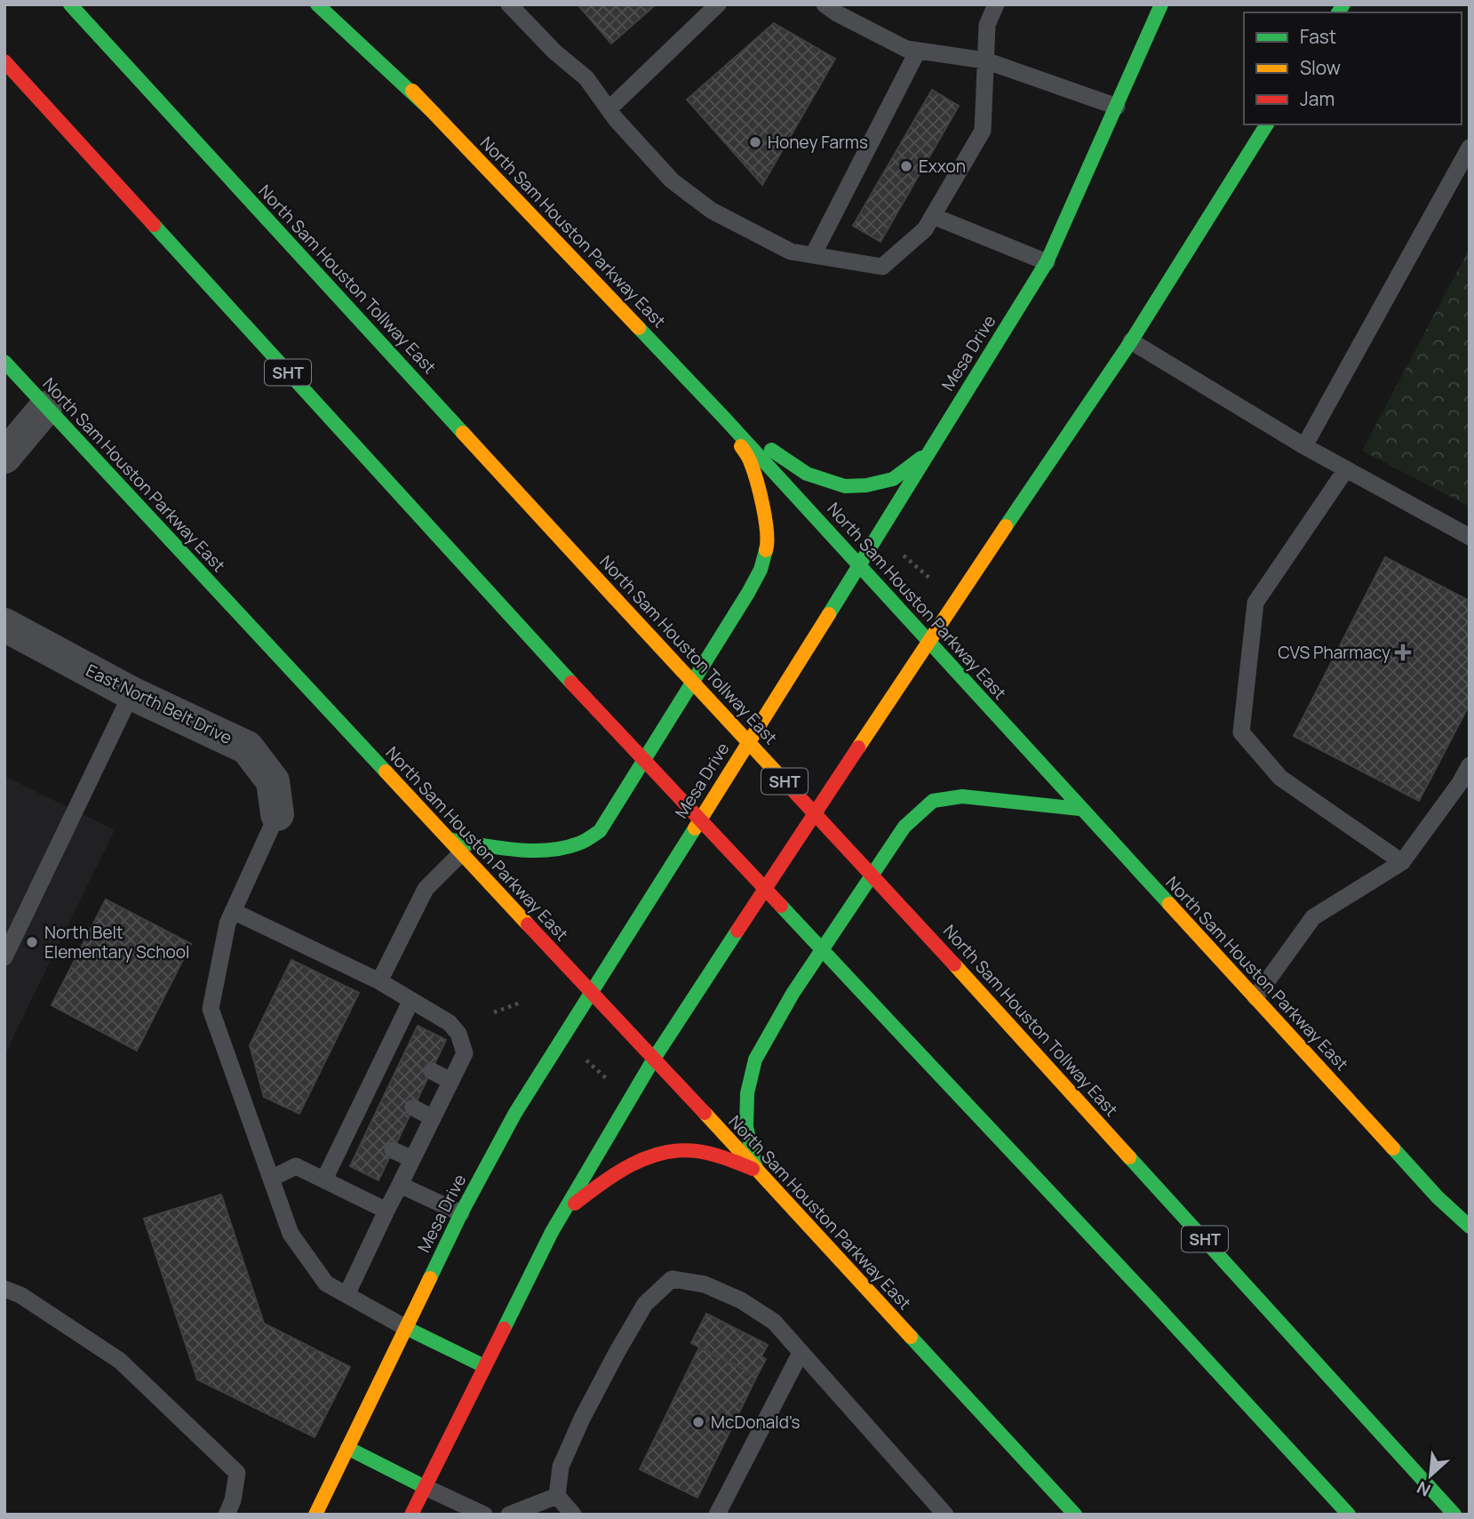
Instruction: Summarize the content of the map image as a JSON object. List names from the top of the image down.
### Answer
{
  "streets": {
    "main road": [
      "North Sam Houston Parkway East",
      "North Sam Houston Tollway East",
      "Mesa Drive",
      "SHT"
    ],
    "street": ["East North Belt Drive"]
  },
  "crossings": [
    ["North Sam Houston Parkway East", "Mesa Drive"]
  ],
  "places": {
    "other": [
      "Honey Farms",
      "Exxon",
      "North Belt Elementary School",
      "McDonald's"
    ],
    "health": ["CVS Pharmacy"]
  },
  "legend": ["Fast", "Slow", "Jam"],
  "north": "bottom left"
}
